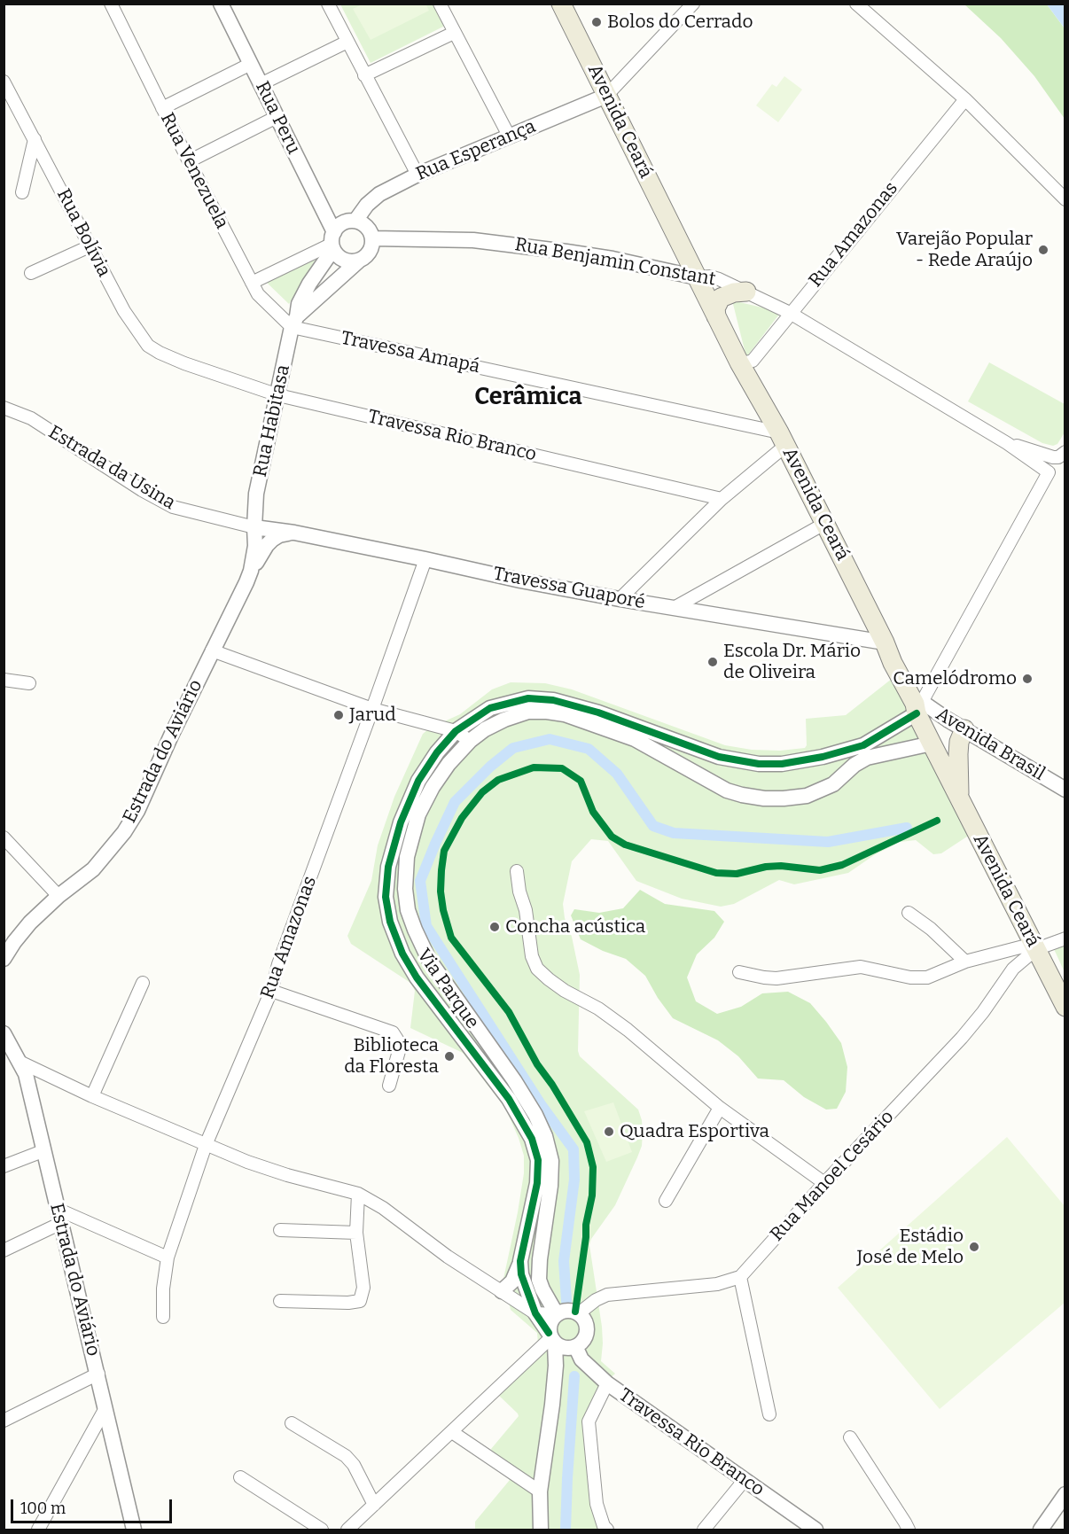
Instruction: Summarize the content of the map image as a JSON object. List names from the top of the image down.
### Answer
{
  "streets": {
    "main road": ["Avenida Ceará"],
    "street": [
      "Rua Peru",
      "Rua Esperança",
      "Rua Venezuela",
      "Rua Bolívia",
      "Rua Amazonas",
      "Rua Benjamin Constant",
      "Travessa Amapá",
      "Rua Habitasa",
      "Travessa Rio Branco",
      "Estrada da Usina",
      "Travessa Guaporé",
      "Avenida Brasil",
      "Estrada do Aviário",
      "Via Parque",
      "Rua Manoel Cesário"
    ]
  },
  "crossings": [
    ["Rua Peru", "Rua Esperança"],
    ["Rua Peru", "Rua Benjamin Constant"],
    ["Rua Peru", "Rua Habitasa"],
    ["Avenida Ceará", "Rua Esperança"],
    ["Avenida Ceará", "Rua Amazonas"],
    ["Avenida Ceará", "Rua Benjamin Constant"],
    ["Avenida Ceará", "Travessa Amapá"],
    ["Avenida Ceará", "Travessa Guaporé"],
    ["Avenida Ceará", "Avenida Brasil"],
    ["Avenida Ceará", "Via Parque"],
    ["Avenida Ceará", "Rua Manoel Cesário"],
    ["Rua Esperança", "Rua Benjamin Constant"],
    ["Rua Esperança", "Rua Habitasa"],
    ["Rua Venezuela", "Travessa Amapá"],
    ["Rua Venezuela", "Rua Habitasa"],
    ["Rua Bolívia", "Travessa Rio Branco"],
    ["Rua Amazonas", "Rua Benjamin Constant"],
    ["Rua Amazonas", "Travessa Guaporé"],
    ["Rua Benjamin Constant", "Rua Habitasa"],
    ["Rua Benjamin Constant", "Avenida Brasil"],
    ["Rua Benjamin Constant", "Via Parque"],
    ["Travessa Amapá", "Rua Habitasa"],
    ["Rua Habitasa", "Travessa Rio Branco"],
    ["Rua Habitasa", "Estrada da Usina"],
    ["Rua Habitasa", "Travessa Guaporé"],
    ["Rua Habitasa", "Estrada do Aviário"],
    ["Travessa Rio Branco", "Via Parque"],
    ["Estrada da Usina", "Travessa Guaporé"],
    ["Estrada da Usina", "Estrada do Aviário"],
    ["Travessa Guaporé", "Estrada do Aviário"],
    ["Avenida Brasil", "Via Parque"]
  ],
  "districts": ["Cerâmica"],
  "places": [
    "Bolos do Cerrado",
    "Varejão Popular - Rede Araújo",
    "Escola Dr. Mário de Oliveira",
    "Camelódromo",
    "Jarud",
    "Concha acústica",
    "Biblioteca da Floresta",
    "Quadra Esportiva",
    "Estádio José de Melo"
  ],
  "scale_bar": "100 m"
}
